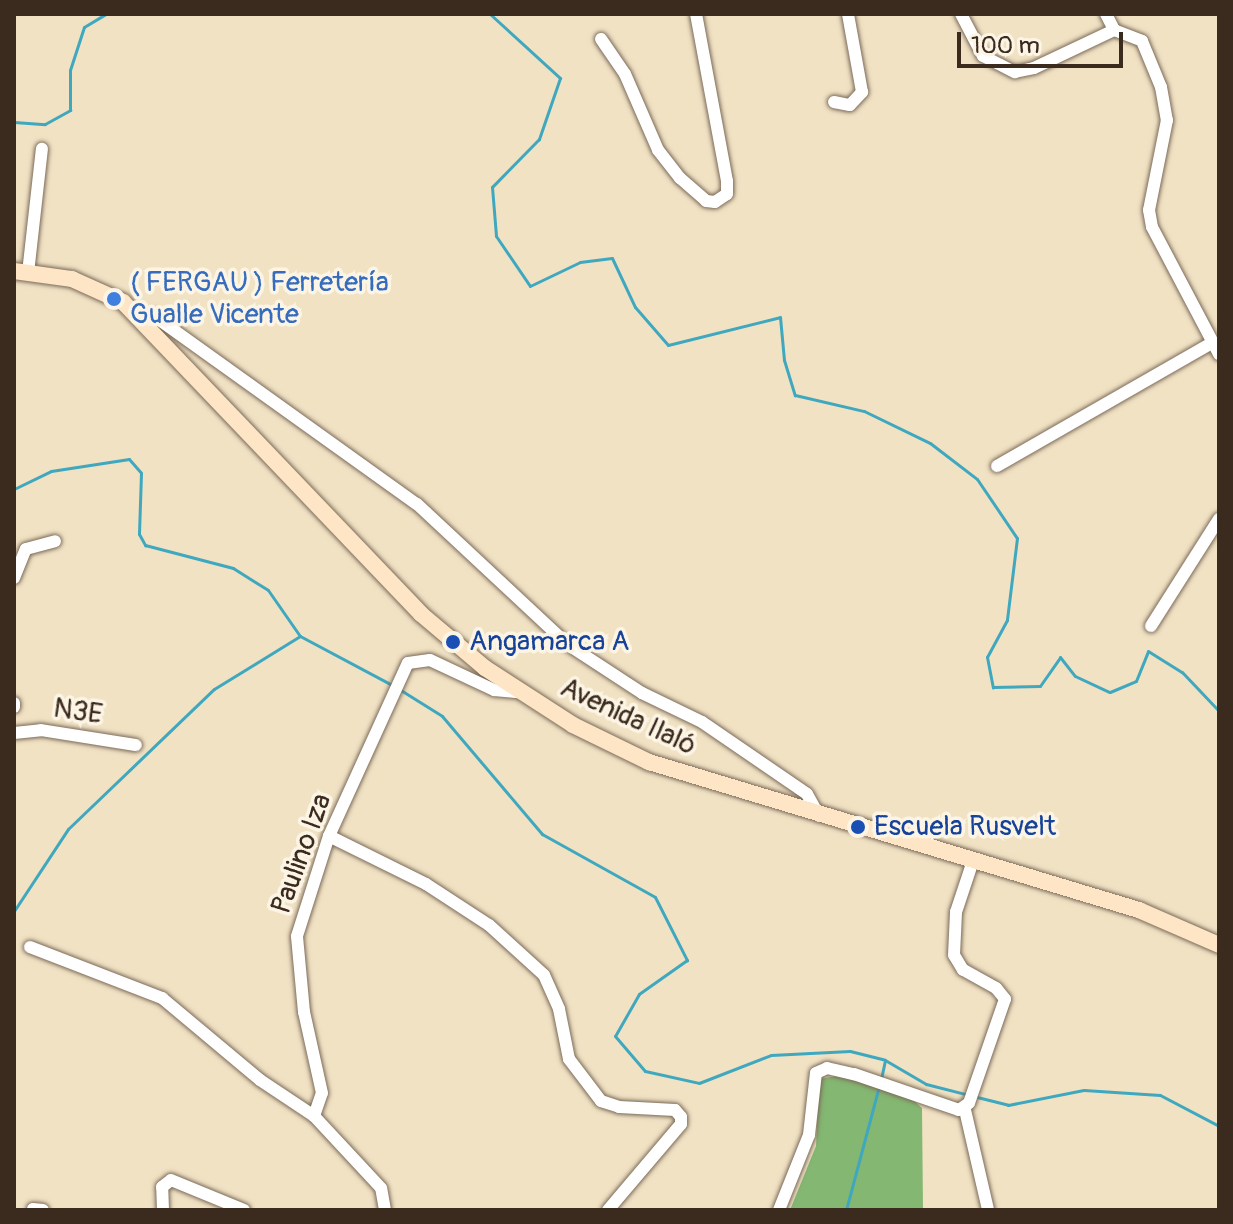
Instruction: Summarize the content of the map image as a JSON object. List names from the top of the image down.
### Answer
{
  "streets": {
    "main road": ["Avenida Ilaló"],
    "street": ["N3E", "Paulino Iza"]
  },
  "crossings": [
    ["Avenida Ilaló", "Paulino Iza"]
  ],
  "places": ["( FERGAU ) Ferretería Gualle Vicente", "Angamarca A", "Escuela Rusvelt"],
  "scale_bar": "100 m"
}
